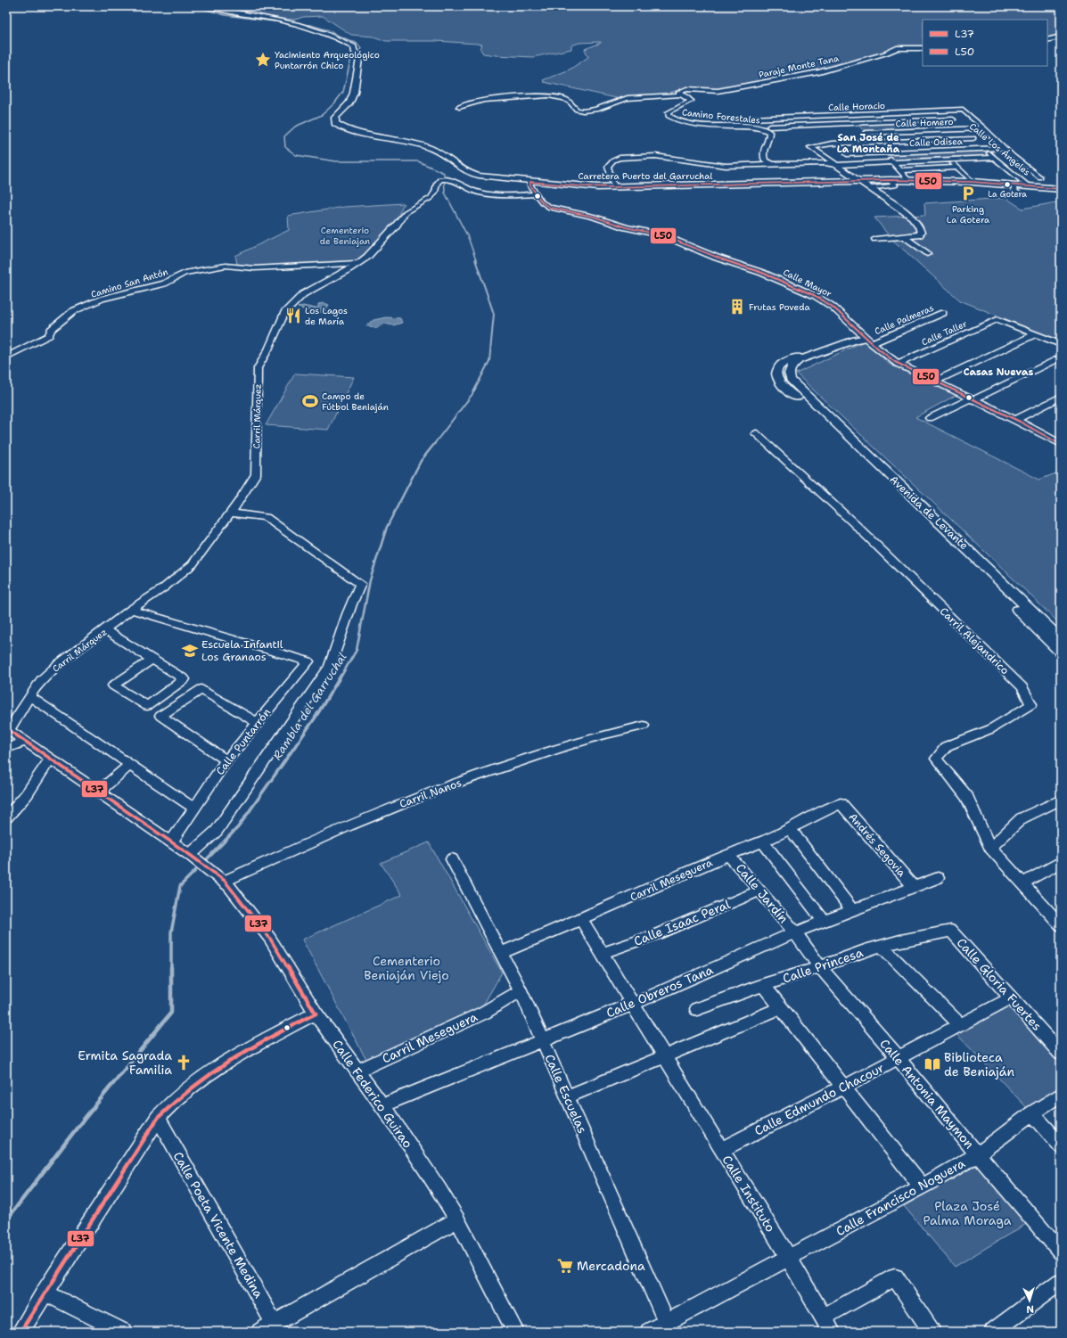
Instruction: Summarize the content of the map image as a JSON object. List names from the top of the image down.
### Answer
{
  "streets": {
    "main road": ["Carretera Puerto del Garruchal", "Avenida de Levante"],
    "street": [
      "Paraje Monte Tana",
      "Calle Horacio",
      "Camino Forestales",
      "Calle Homero",
      "Calle Odisea",
      "Calle Los Ángeles",
      "Camino San Antón",
      "Calle Mayor",
      "Calle Palmeras",
      "Calle Taller",
      "Carril Márquez",
      "Carril Alejandrico",
      "Calle Puntarrón",
      "Carril Nanos",
      "Andrés Segovia",
      "Carril Meseguera",
      "Calle Jardín",
      "Calle Isaac Peral",
      "Calle Princesa",
      "Calle Gloria Fuertes",
      "Calle Obreros Tana",
      "Calle Federico Guirao",
      "Calle Escuelas",
      "Calle Antonia Maymon",
      "Calle Edmundo Chacour",
      "Calle Instituto",
      "Calle Francisco Noguera",
      "Calle Poeta Vicente Medina"
    ]
  },
  "crossings": [
    ["Paraje Monte Tana", "Camino Forestales"],
    ["Calle Horacio", "Calle Homero"],
    ["Calle Horacio", "Calle Los Ángeles"],
    ["Calle Homero", "Calle Los Ángeles"],
    ["Calle Odisea", "Calle Los Ángeles"],
    ["Calle Los Ángeles", "Carretera Puerto del Garruchal"],
    ["Carretera Puerto del Garruchal", "Calle Mayor"],
    ["Camino San Antón", "Carril Márquez"],
    ["Calle Mayor", "Calle Palmeras"],
    ["Calle Mayor", "Calle Taller"],
    ["Calle Mayor", "Carril Márquez"],
    ["Calle Mayor", "Avenida de Levante"],
    ["Calle Palmeras", "Avenida de Levante"],
    ["Carril Márquez", "Calle Puntarrón"],
    ["Carril Márquez", "Calle Federico Guirao"],
    ["Calle Puntarrón", "Calle Federico Guirao"],
    ["Carril Nanos", "Calle Federico Guirao"],
    ["Andrés Segovia", "Carril Meseguera"],
    ["Andrés Segovia", "Calle Obreros Tana"],
    ["Carril Meseguera", "Calle Jardín"],
    ["Carril Meseguera", "Calle Federico Guirao"],
    ["Carril Meseguera", "Calle Escuelas"],
    ["Carril Meseguera", "Calle Instituto"],
    ["Calle Jardín", "Calle Isaac Peral"],
    ["Calle Jardín", "Calle Obreros Tana"],
    ["Calle Jardín", "Calle Antonia Maymon"],
    ["Calle Isaac Peral", "Calle Instituto"],
    ["Calle Princesa", "Calle Gloria Fuertes"],
    ["Calle Princesa", "Calle Antonia Maymon"],
    ["Calle Gloria Fuertes", "Calle Edmundo Chacour"],
    ["Calle Obreros Tana", "Calle Federico Guirao"],
    ["Calle Obreros Tana", "Calle Escuelas"],
    ["Calle Obreros Tana", "Calle Antonia Maymon"],
    ["Calle Obreros Tana", "Calle Instituto"],
    ["Calle Escuelas", "Calle Francisco Noguera"],
    ["Calle Antonia Maymon", "Calle Edmundo Chacour"],
    ["Calle Antonia Maymon", "Calle Francisco Noguera"],
    ["Calle Edmundo Chacour", "Calle Instituto"],
    ["Calle Instituto", "Calle Francisco Noguera"]
  ],
  "districts": ["San José de La Montaña", "Casas Nuevas"],
  "water": ["Rambla del Garruchal"],
  "parks": ["Cementerio de Beniajan", "Cementerio Beniaján Viejo", "Plaza José Palma Moraga"],
  "places": {
    "place": ["Yacimiento Arqueológico Puntarrón Chico"],
    "other": ["La Gotera"],
    "parking": ["Parking La Gotera"],
    "building": ["Frutas Poveda"],
    "restaurant": ["Los Lagos de María"],
    "sports": ["Campo de Fútbol Beniaján"],
    "school or university": ["Escuela Infantil Los Granaos"],
    "church": ["Ermita Sagrada Familia"],
    "library": ["Biblioteca de Beniaján"],
    "supermarket": ["Mercadona"]
  },
  "lines": ["transit line L50", "transit line L37"],
  "legend": ["L37", "L50"],
  "north": "bottom"
}
